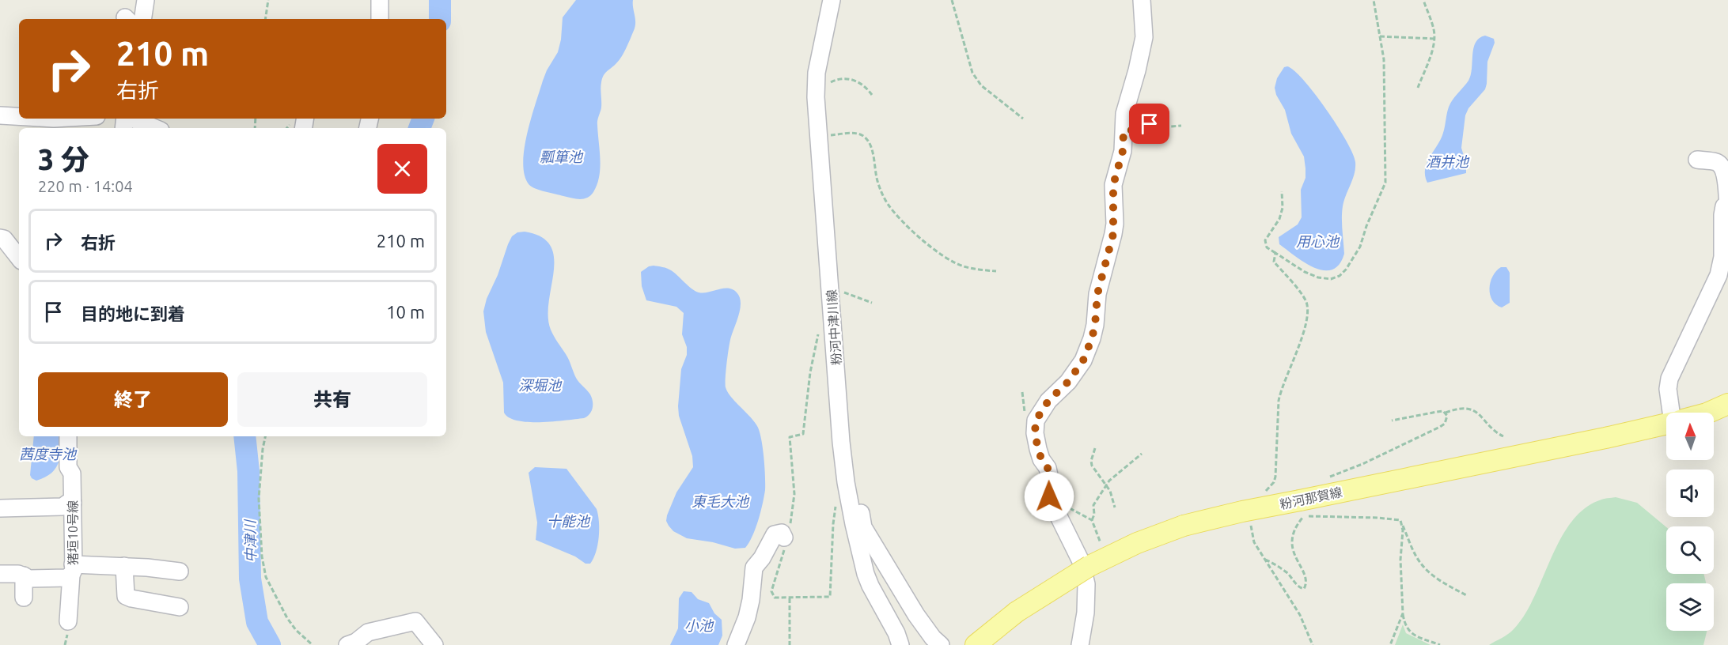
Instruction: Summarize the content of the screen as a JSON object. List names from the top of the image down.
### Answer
{
  "streets": {
    "main road": ["粉河那賀線"],
    "street": ["粉河中津川線", "猪垣10号線"]
  },
  "water": [
    "瓢箪池",
    "酒井池",
    "用心池",
    "深堀池",
    "茜度寺池",
    "東毛大池",
    "十能池",
    "中津川",
    "小池"
  ],
  "north": "top",
  "page": {
    "turn": ["210 m", "右折"],
    "heading": ["3 分", "220 m · 14:04"],
    "list": [
      {
        "name": "右折",
        "value": "210 m"
      },
      {
        "name": "目的地に到着",
        "value": "10 m"
      }
    ],
    "buttons": ["終了", "共有"]
  }
}
